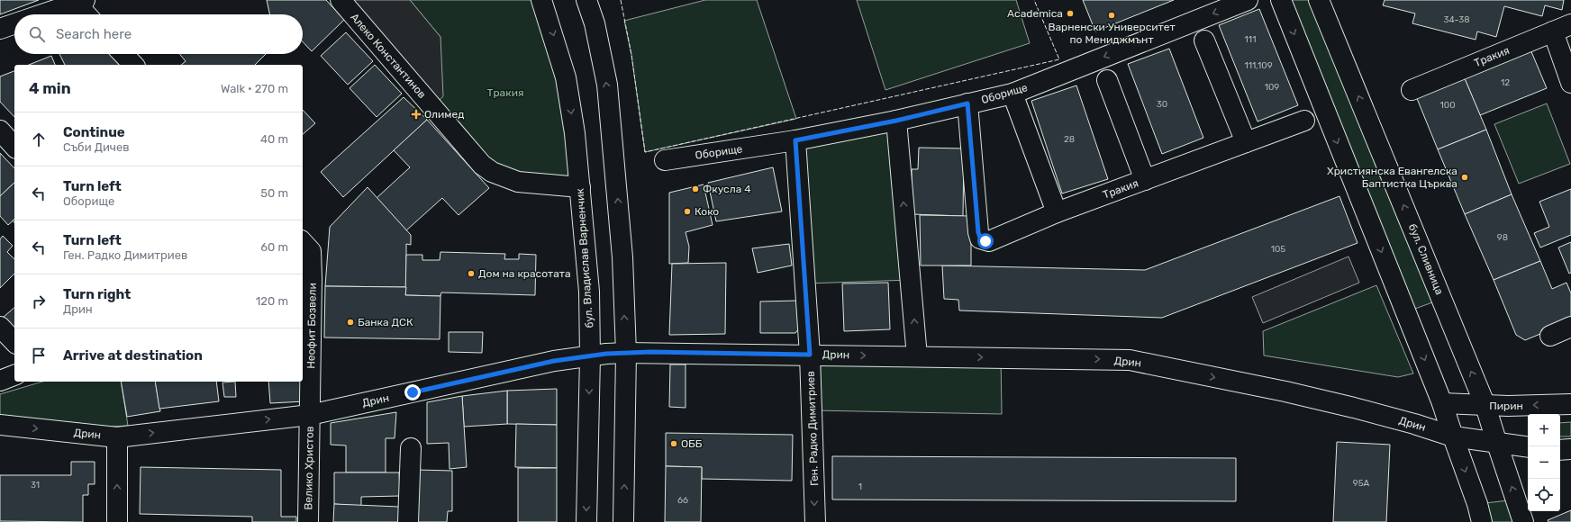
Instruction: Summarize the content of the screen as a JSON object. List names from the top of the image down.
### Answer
{
  "streets": {
    "street": [
      "Алеко Константинов",
      "Тракия",
      "Оборище",
      "бул. Владислав Варненчик",
      "бул. Сливница",
      "Неофит Бозвели",
      "Дрин",
      "Пирин",
      "Ген. Радко Димитриев",
      "Велико Христов"
    ]
  },
  "crossings": [
    ["Алеко Константинов", "бул. Владислав Варненчик"],
    ["Тракия", "Оборище"],
    ["Оборище", "Ген. Радко Димитриев"],
    ["бул. Владислав Варненчик", "Дрин"],
    ["бул. Сливница", "Дрин"],
    ["бул. Сливница", "Пирин"],
    ["Неофит Бозвели", "Дрин"],
    ["Неофит Бозвели", "Велико Христов"],
    ["Дрин", "Ген. Радко Димитриев"],
    ["Дрин", "Велико Христов"]
  ],
  "one_way": ["Оборище", "Дрин", "Ген. Радко Димитриев"],
  "parks": ["Тракия"],
  "places": {
    "other": [
      "Academica",
      "Варненски Университет по Мениджмънт",
      "Християнска Евангелска Баптистка Църква",
      "Фкусла 4",
      "Коко",
      "Дом на красотата",
      "Банка ДСК",
      "ОББ"
    ],
    "health": ["Олимед"]
  },
  "house_numbers": [
    "34-38",
    "111",
    "111,109",
    "12",
    "109",
    "30",
    "100",
    "28",
    "98",
    "105",
    "95А",
    "31",
    "1",
    "66"
  ],
  "page": {
    "search": "Search here",
    "heading": ["4 min", "Walk · 270 m"],
    "list": [
      ["Continue", "Съби Дичев", "40 m"],
      ["Turn left", "Оборище", "50 m"],
      ["Turn left", "Ген. Радко Димитриев", "60 m"],
      ["Turn right", "Дрин", "120 m"],
      "Arrive at destination"
    ],
    "map_buttons": ["+", "−"]
  }
}
